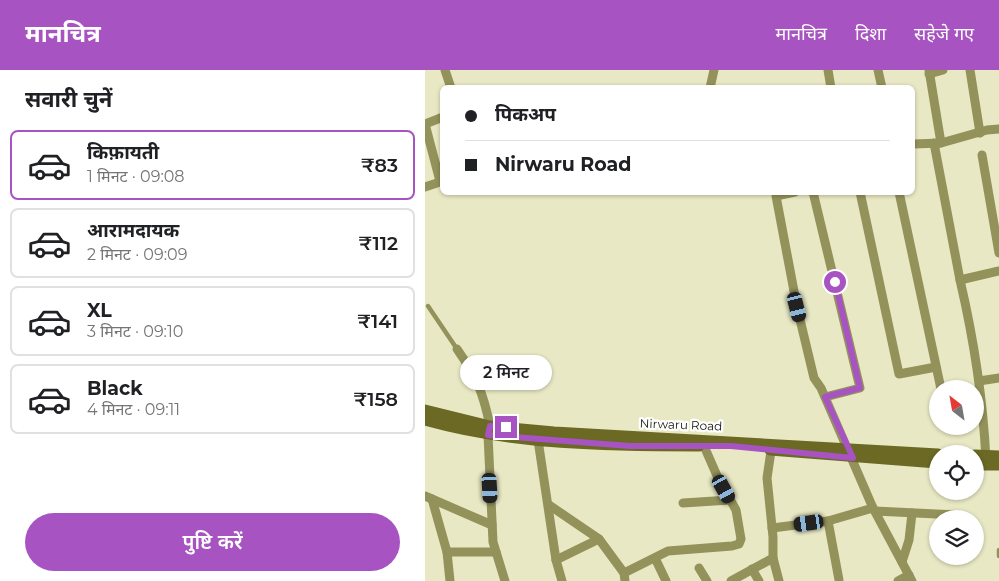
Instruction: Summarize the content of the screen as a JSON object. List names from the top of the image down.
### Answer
{
  "streets": {
    "street": ["Nirwaru Road"]
  },
  "north": "top left",
  "page": {
    "header": "मानचित्र",
    "nav": ["मानचित्र", "दिशा", "सहेजे गए"],
    "heading": "सवारी चुनें",
    "banner": ["पिकअप", "Nirwaru Road"],
    "list": [
      {
        "name": "किफ़ायती",
        "note": "1 मिनट · 09:08",
        "value": "₹83"
      },
      {
        "name": "आरामदायक",
        "note": "2 मिनट · 09:09",
        "value": "₹112"
      },
      {
        "name": "XL",
        "note": "3 मिनट · 09:10",
        "value": "₹141"
      },
      {
        "name": "Black",
        "note": "4 मिनट · 09:11",
        "value": "₹158"
      }
    ],
    "bubble": "2 मिनट",
    "buttons": "पुष्टि करें"
  }
}
